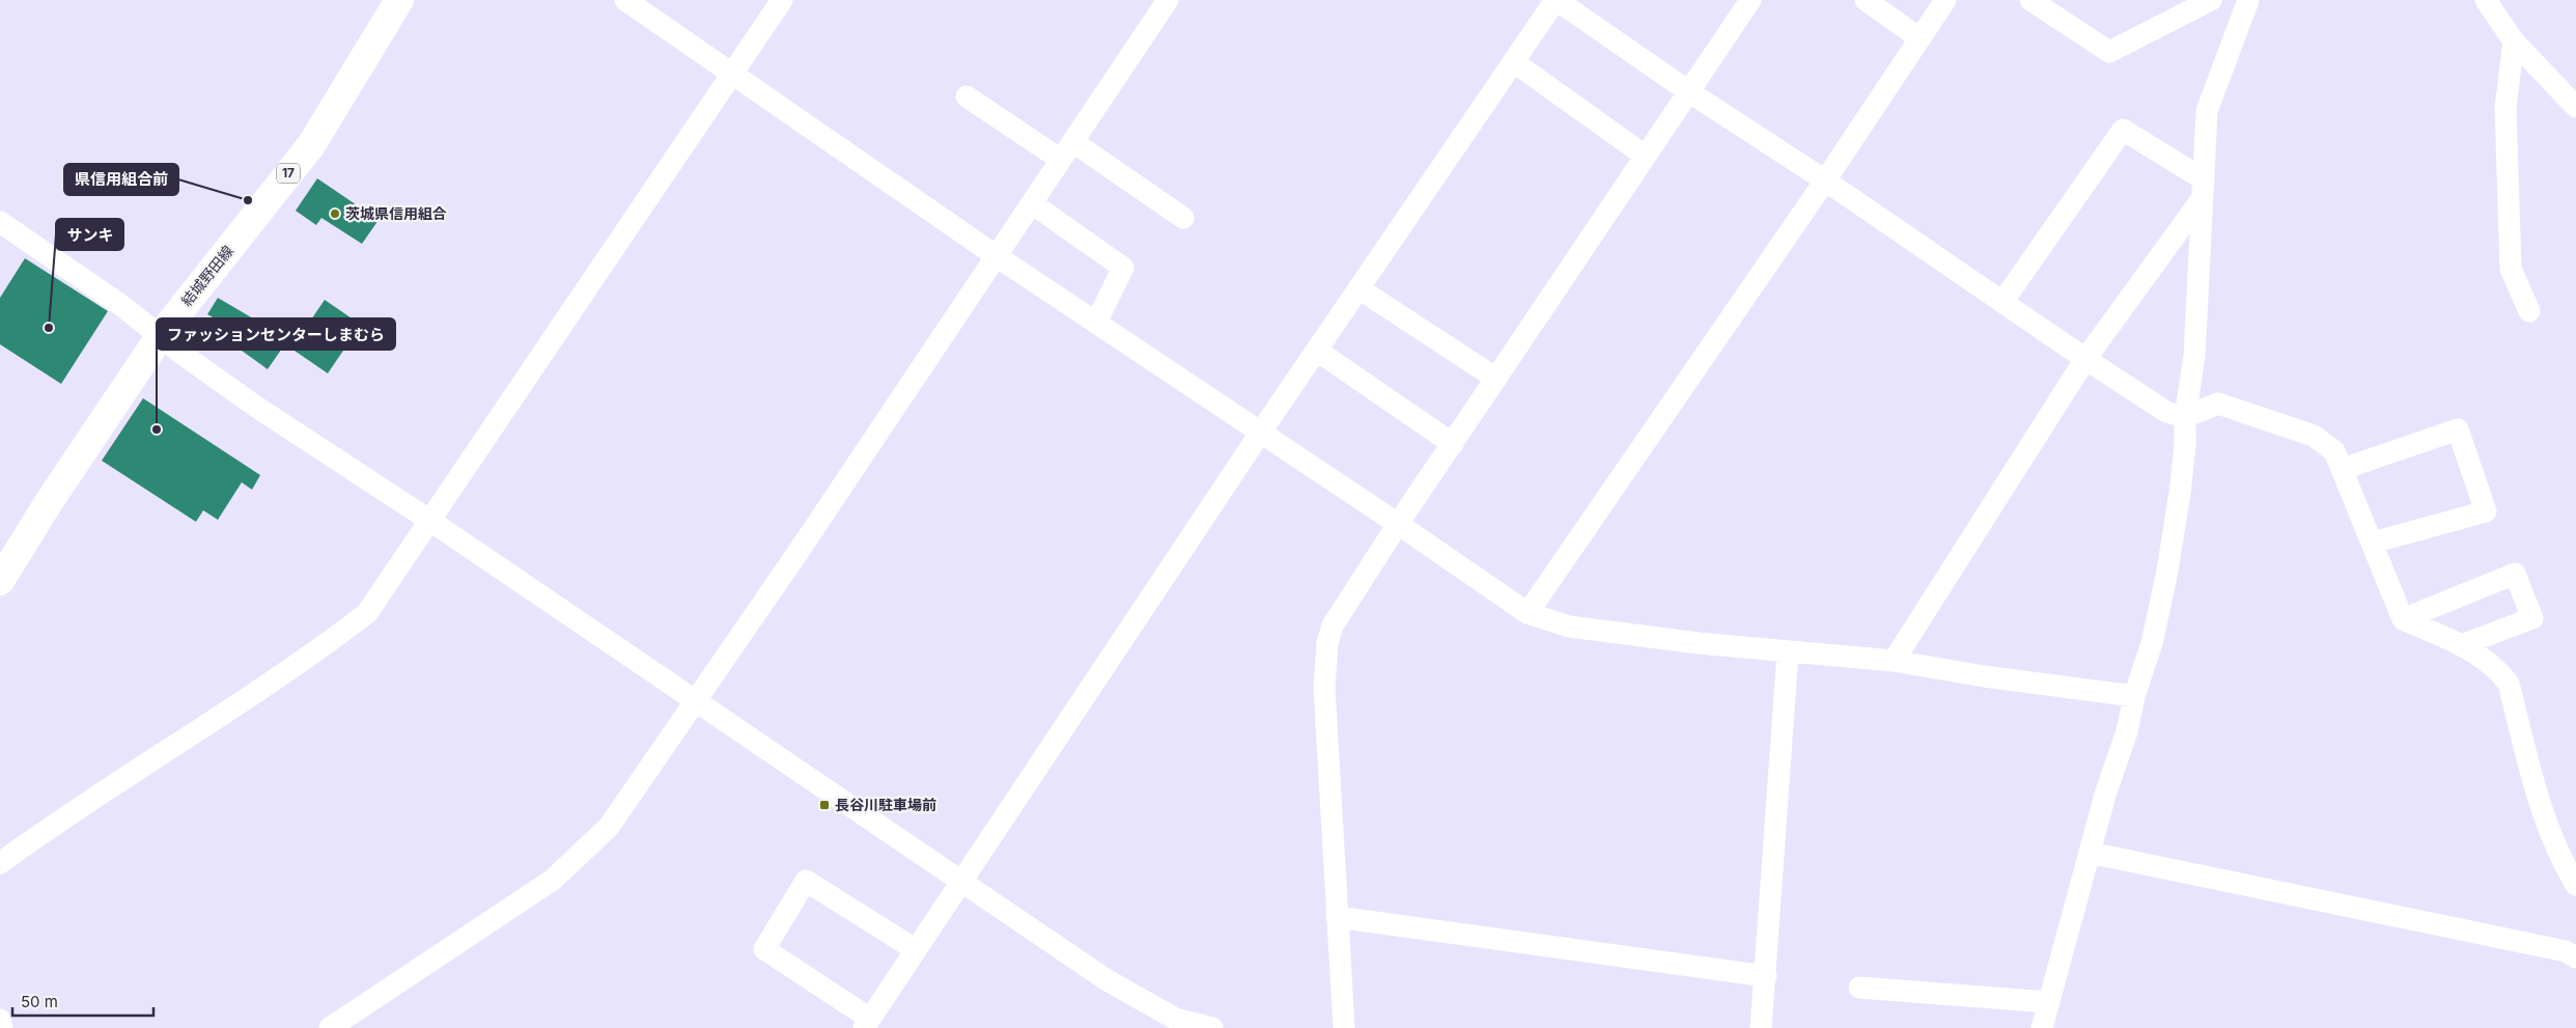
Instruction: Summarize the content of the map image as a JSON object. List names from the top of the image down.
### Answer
{
  "streets": {
    "main road": ["17", "結城野田線"]
  },
  "places": {
    "other": [
      "県信用組合前",
      "茨城県信用組合",
      "サンキ",
      "ファッションセンターしまむら"
    ],
    "transit": ["長谷川駐車場前"]
  },
  "scale_bar": "50 m"
}
